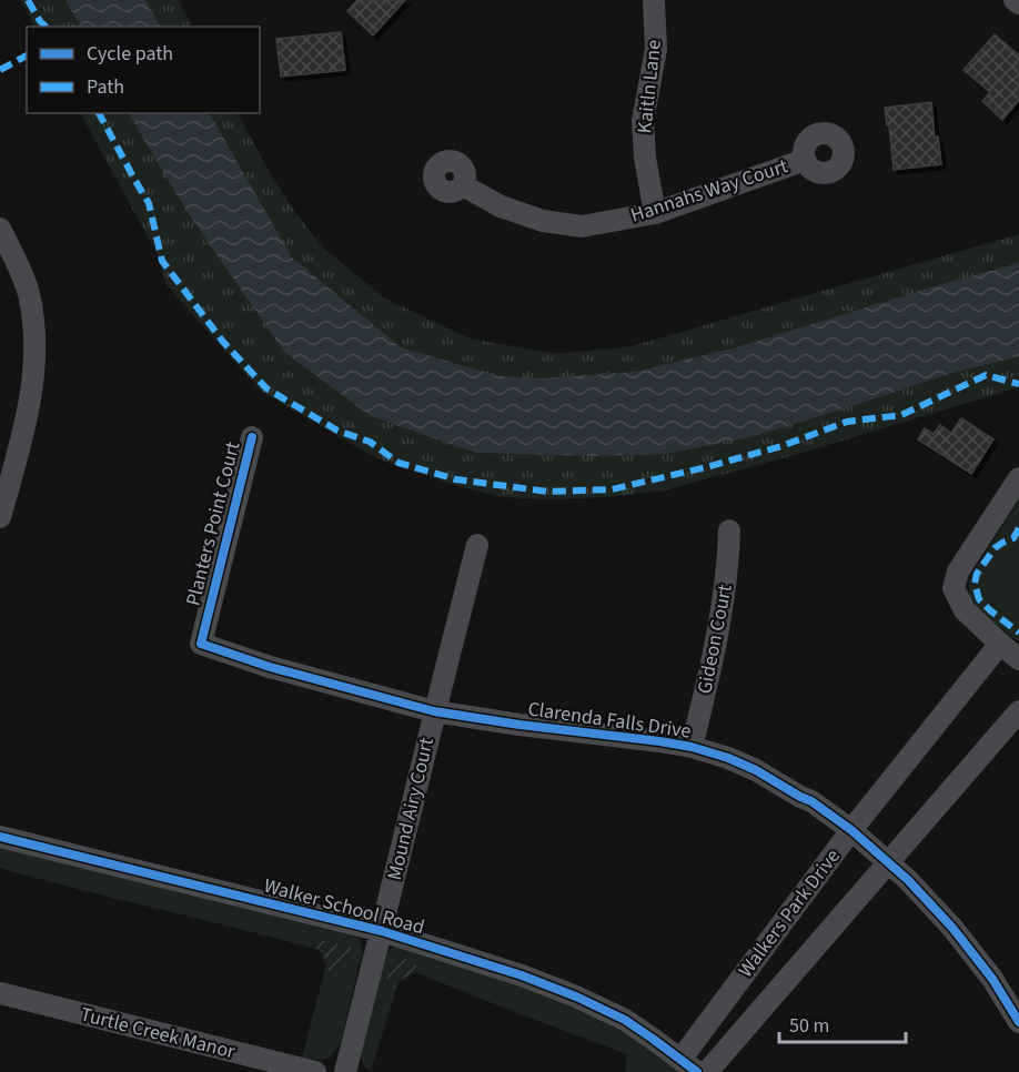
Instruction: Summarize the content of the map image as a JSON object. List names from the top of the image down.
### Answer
{
  "streets": {
    "street": [
      "Kaitln Lane",
      "Hannahs Way Court",
      "Planters Point Court",
      "Gideon Court",
      "Clarenda Falls Drive",
      "Mound Airy Court",
      "Walker School Road",
      "Walkers Park Drive",
      "Turtle Creek Manor"
    ]
  },
  "crossings": [
    ["Kaitln Lane", "Hannahs Way Court"],
    ["Planters Point Court", "Clarenda Falls Drive"],
    ["Gideon Court", "Clarenda Falls Drive"],
    ["Clarenda Falls Drive", "Mound Airy Court"],
    ["Clarenda Falls Drive", "Walkers Park Drive"],
    ["Mound Airy Court", "Walker School Road"],
    ["Walker School Road", "Walkers Park Drive"]
  ],
  "legend": ["Cycle path", "Path"],
  "scale_bar": "50 m"
}
